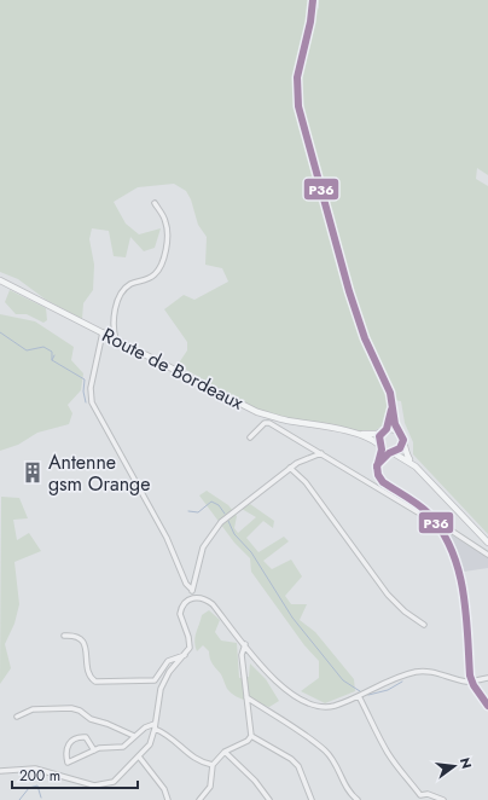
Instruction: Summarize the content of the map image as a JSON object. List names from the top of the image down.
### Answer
{
  "streets": {
    "main road": ["Route de Bordeaux"]
  },
  "places": {
    "building": ["Antenne gsm Orange"]
  },
  "lines": ["transit line P36"],
  "scale_bar": "200 m",
  "north": "right"
}
